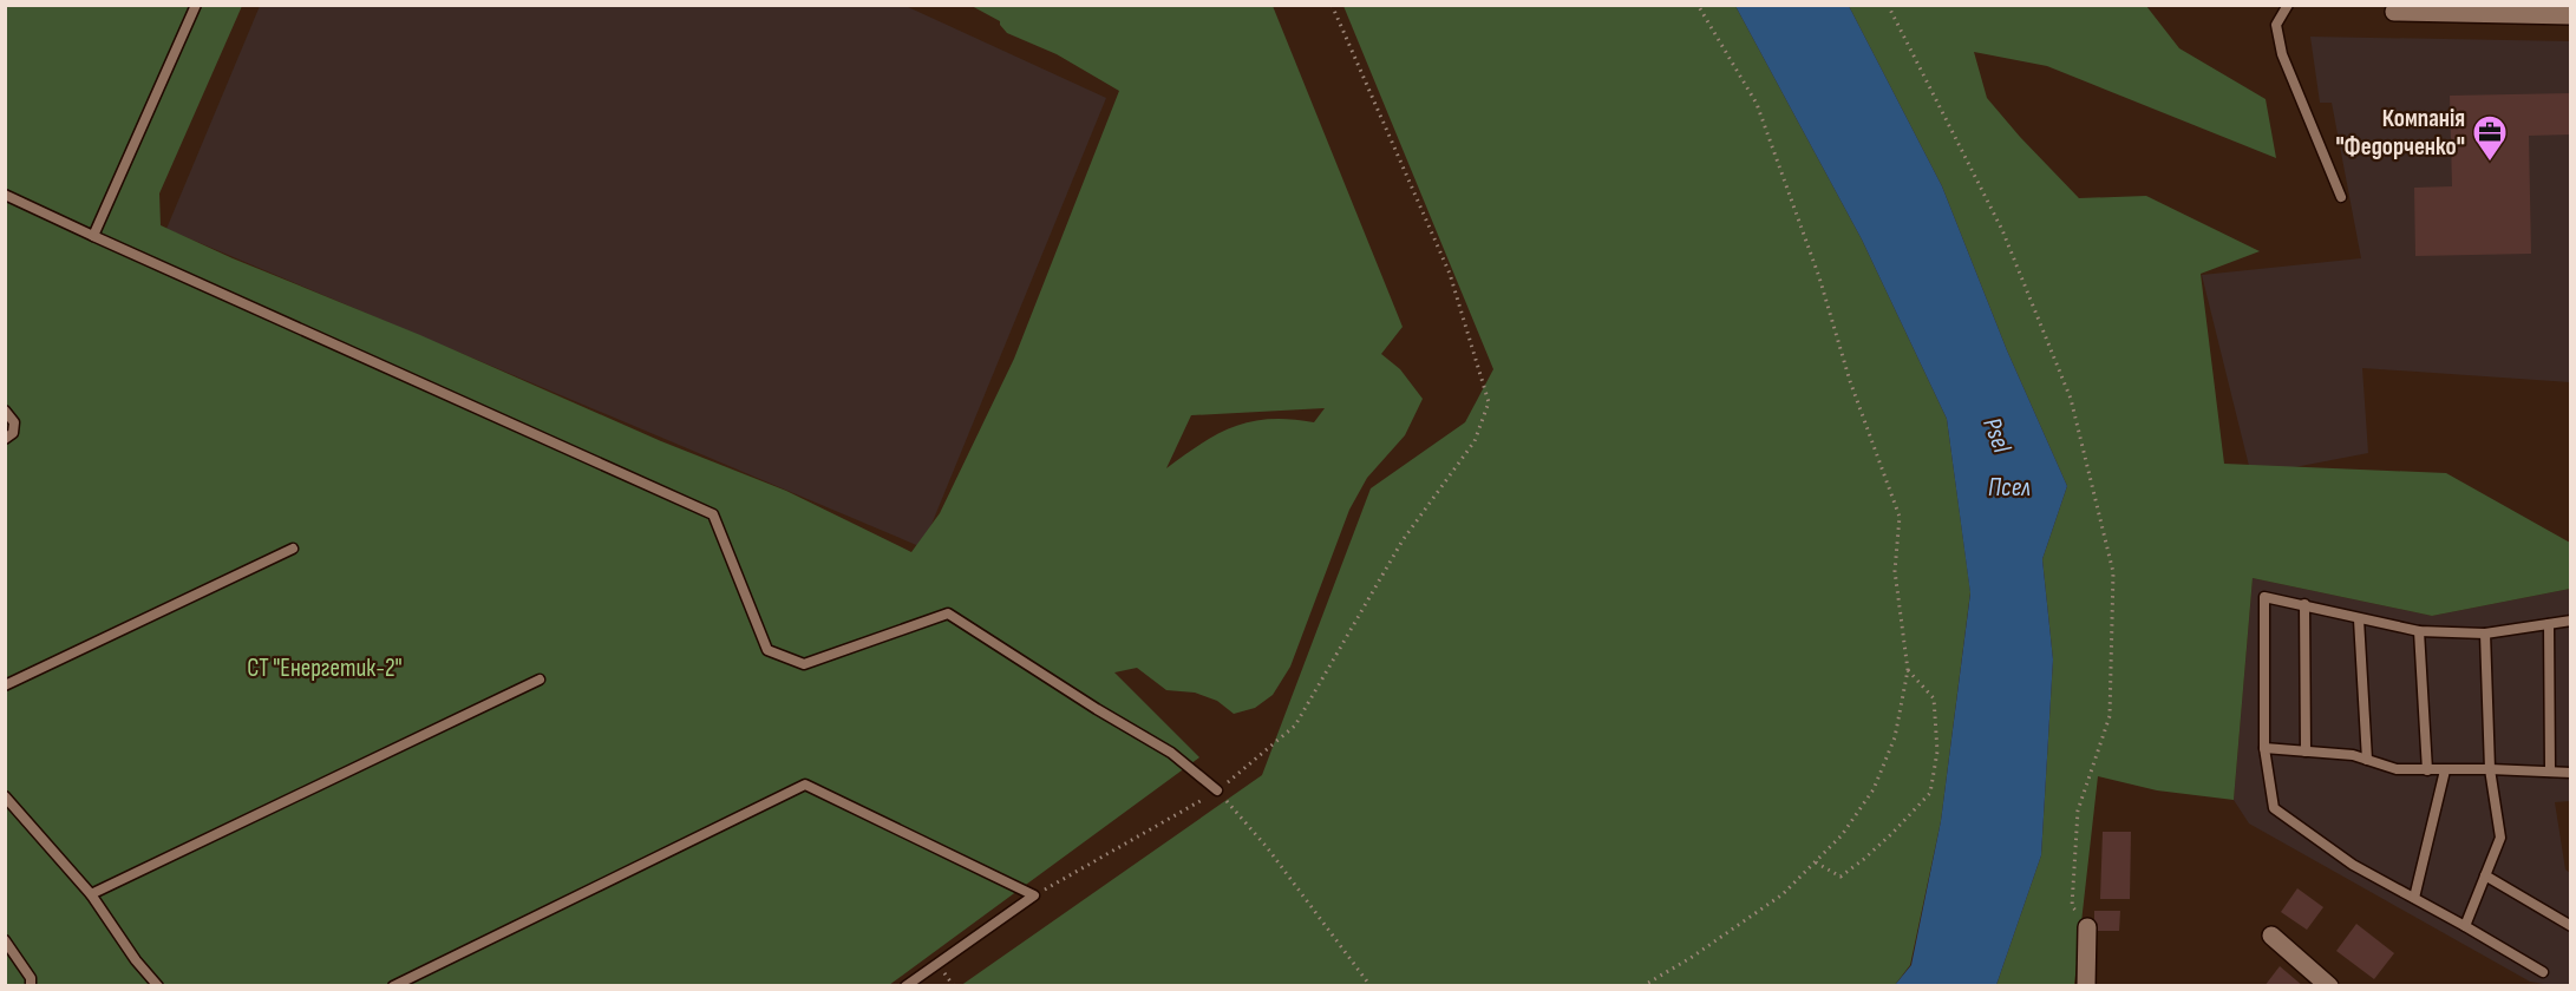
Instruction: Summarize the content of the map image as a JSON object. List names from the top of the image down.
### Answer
{
  "water": ["Psel", "Псел"],
  "parks": ["СТ \"Енергетик-2\""],
  "places": {
    "office": ["Компанія \"Федорченко\""]
  }
}
